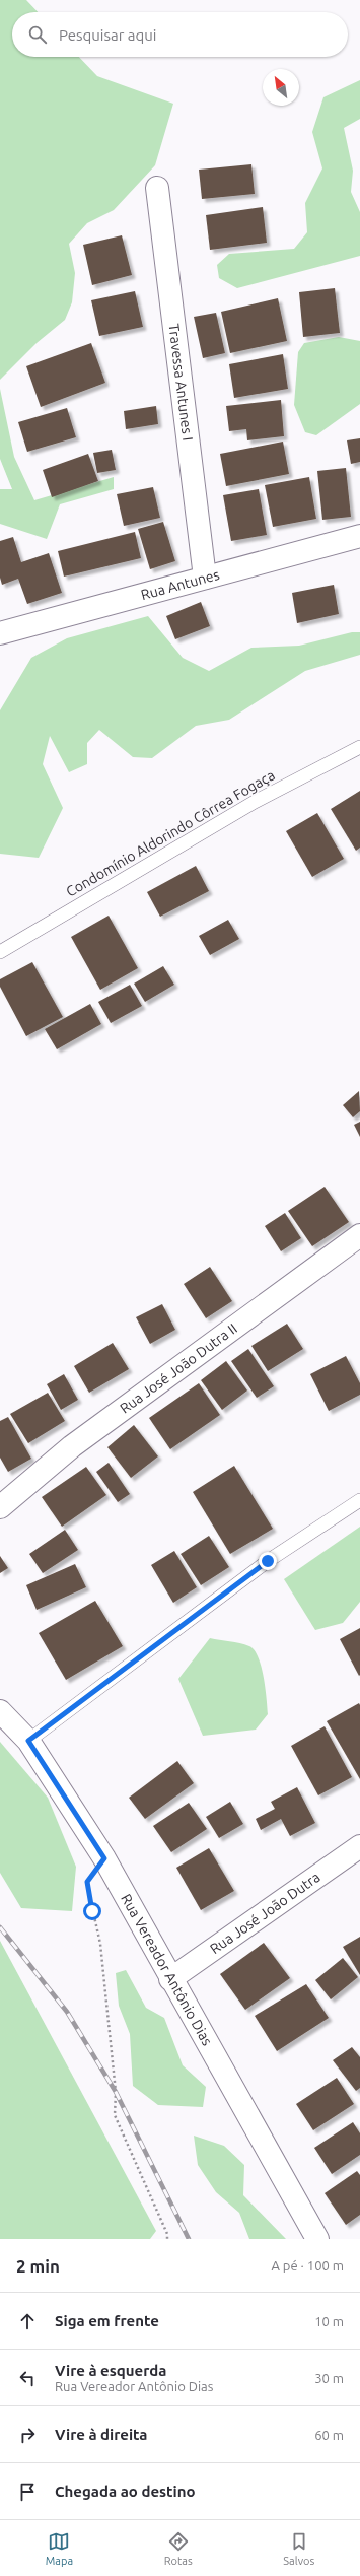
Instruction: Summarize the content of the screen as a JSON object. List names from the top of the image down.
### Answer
{
  "streets": {
    "street": [
      "Travessa Antunes I",
      "Rua Antunes",
      "Rua José João Dutra II",
      "Rua José João Dutra",
      "Rua Vereador Antônio Dias"
    ],
    "lane": ["Condomínio Aldorindo Côrrea Fogaça"]
  },
  "crossings": [
    ["Travessa Antunes I", "Rua Antunes"],
    ["Rua José João Dutra", "Rua Vereador Antônio Dias"]
  ],
  "north": "top left",
  "page": {
    "search": "Pesquisar aqui",
    "heading": ["2 min", "A pé · 100 m"],
    "list": [
      ["Siga em frente", "10 m"],
      ["Vire à esquerda", "Rua Vereador Antônio Dias", "30 m"],
      ["Vire à direita", "60 m"],
      "Chegada ao destino"
    ],
    "nav": ["Mapa", "Rotas", "Salvos"]
  }
}
